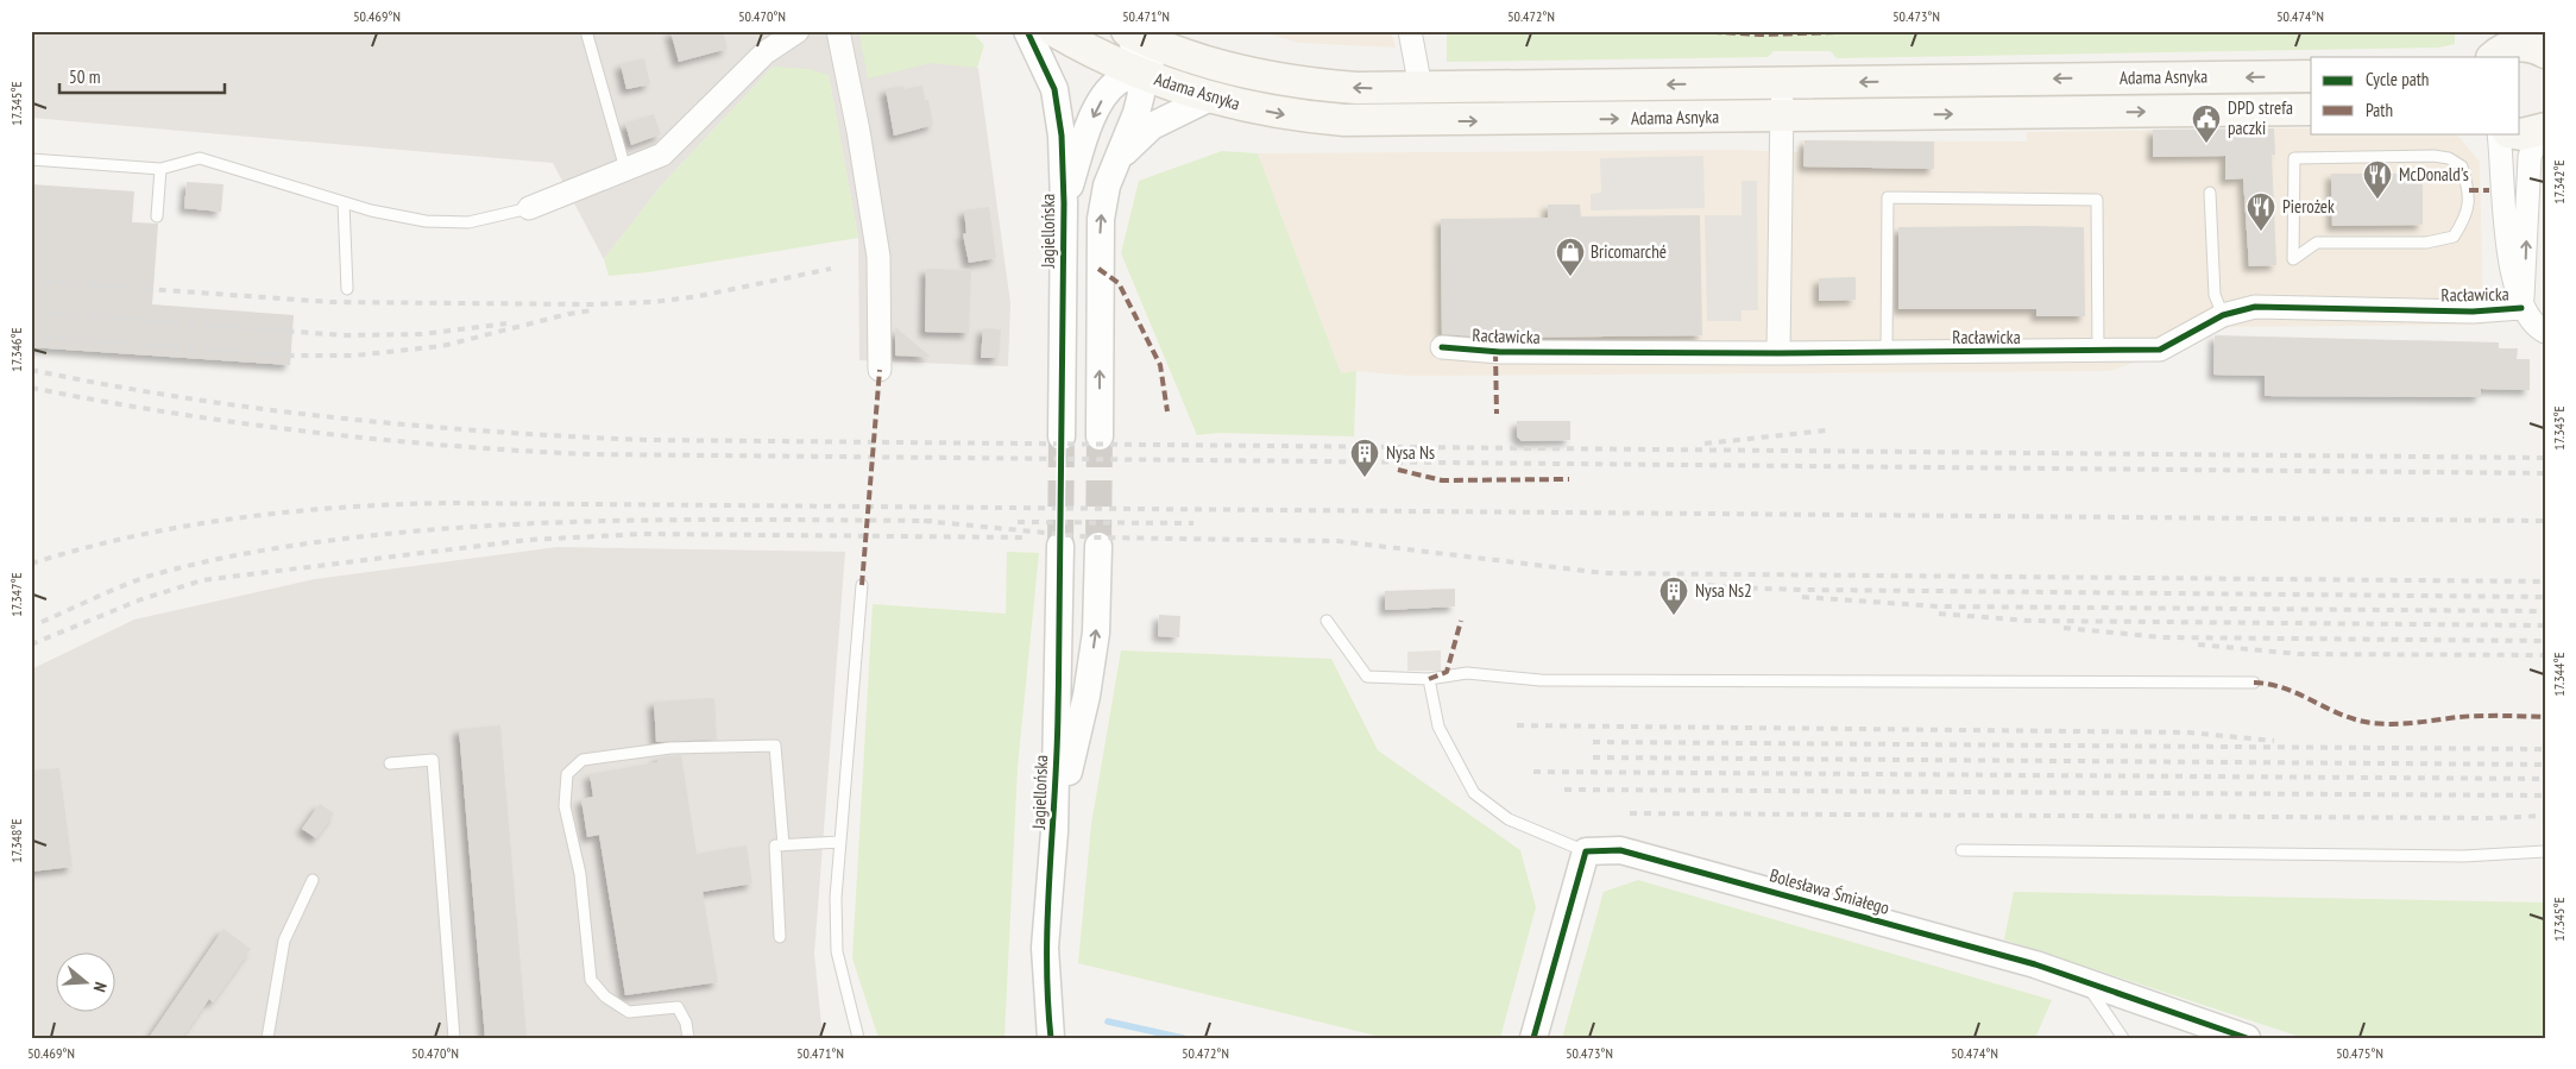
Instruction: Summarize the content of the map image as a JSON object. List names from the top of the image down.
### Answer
{
  "streets": {
    "main road": ["Adama Asnyka"],
    "street": ["Jagiellońska", "Racławicka", "Bolesława Śmiałego"]
  },
  "crossings": [
    ["Adama Asnyka", "Jagiellońska"]
  ],
  "places": {
    "public building": ["DPD strefa paczki"],
    "restaurant": ["McDonald's", "Pierożek"],
    "shop": ["Bricomarché"],
    "building": ["Nysa Ns", "Nysa Ns2"]
  },
  "legend": ["Cycle path", "Path"],
  "scale_bar": "50 m",
  "north": "right",
  "coordinates": [
    "50.469°N",
    "50.470°N",
    "50.471°N",
    "50.472°N",
    "50.473°N",
    "50.474°N",
    "17.345°E",
    "17.342°E",
    "17.346°E",
    "17.343°E",
    "17.347°E",
    "17.344°E",
    "17.348°E",
    "50.475°N"
  ]
}
